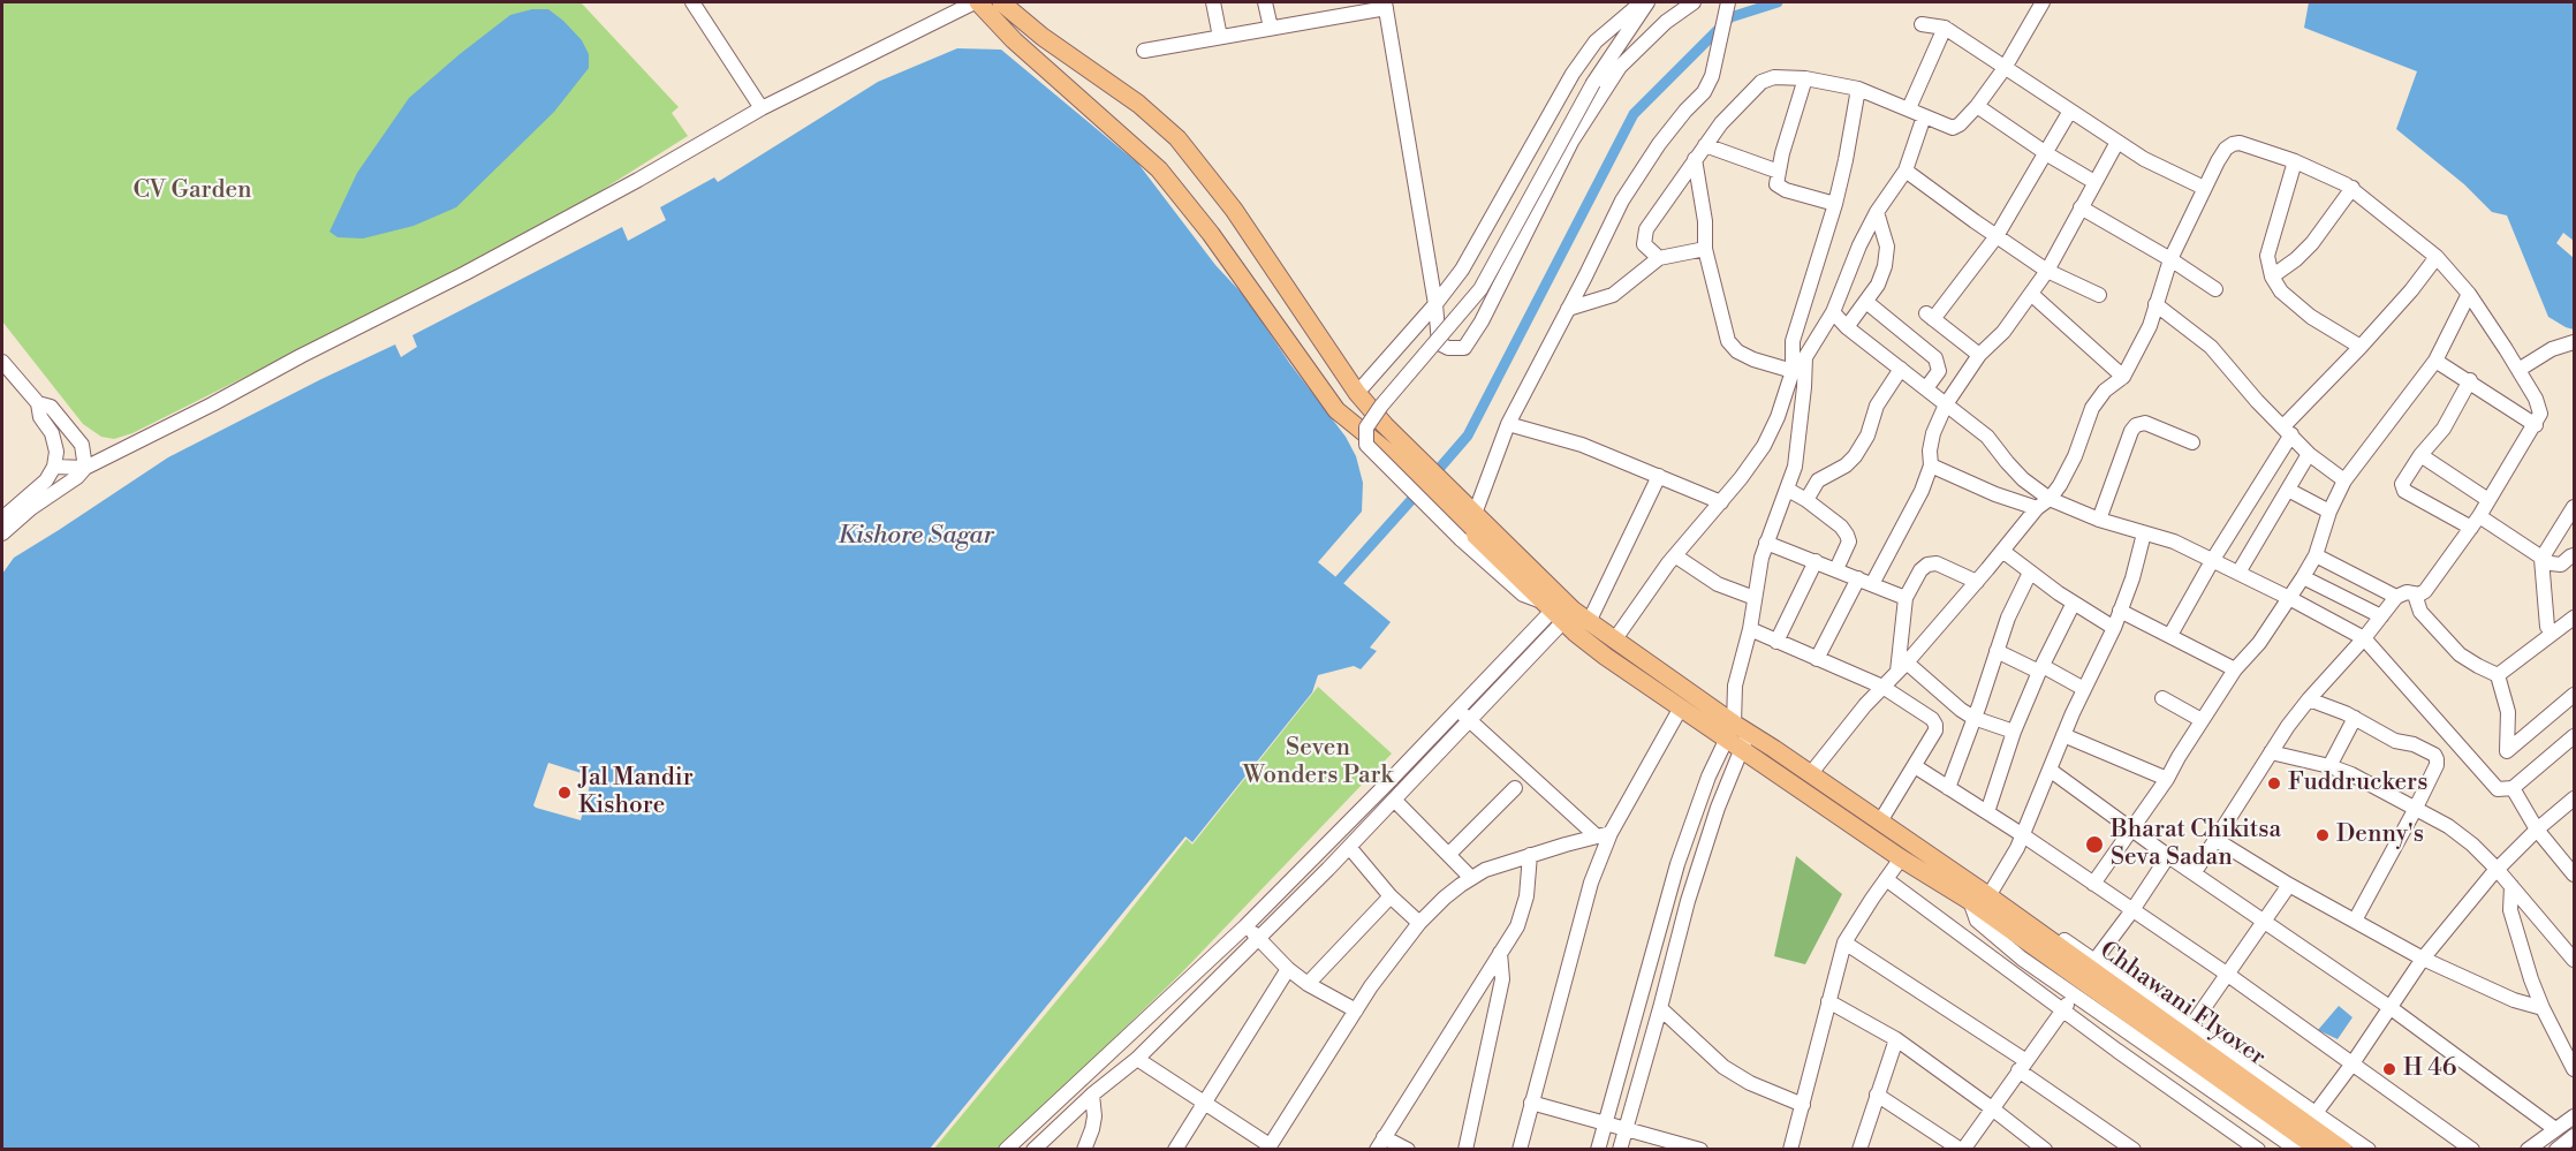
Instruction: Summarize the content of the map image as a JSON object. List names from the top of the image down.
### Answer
{
  "streets": {
    "main road": ["Chhawani Flyover"]
  },
  "water": ["Kishore Sagar"],
  "parks": ["CV Garden", "Seven Wonders Park"],
  "places": [
    "Fuddruckers",
    "Jal Mandir Kishore",
    "Denny's",
    "Bharat Chikitsa Seva Sadan",
    "H 46"
  ]
}
